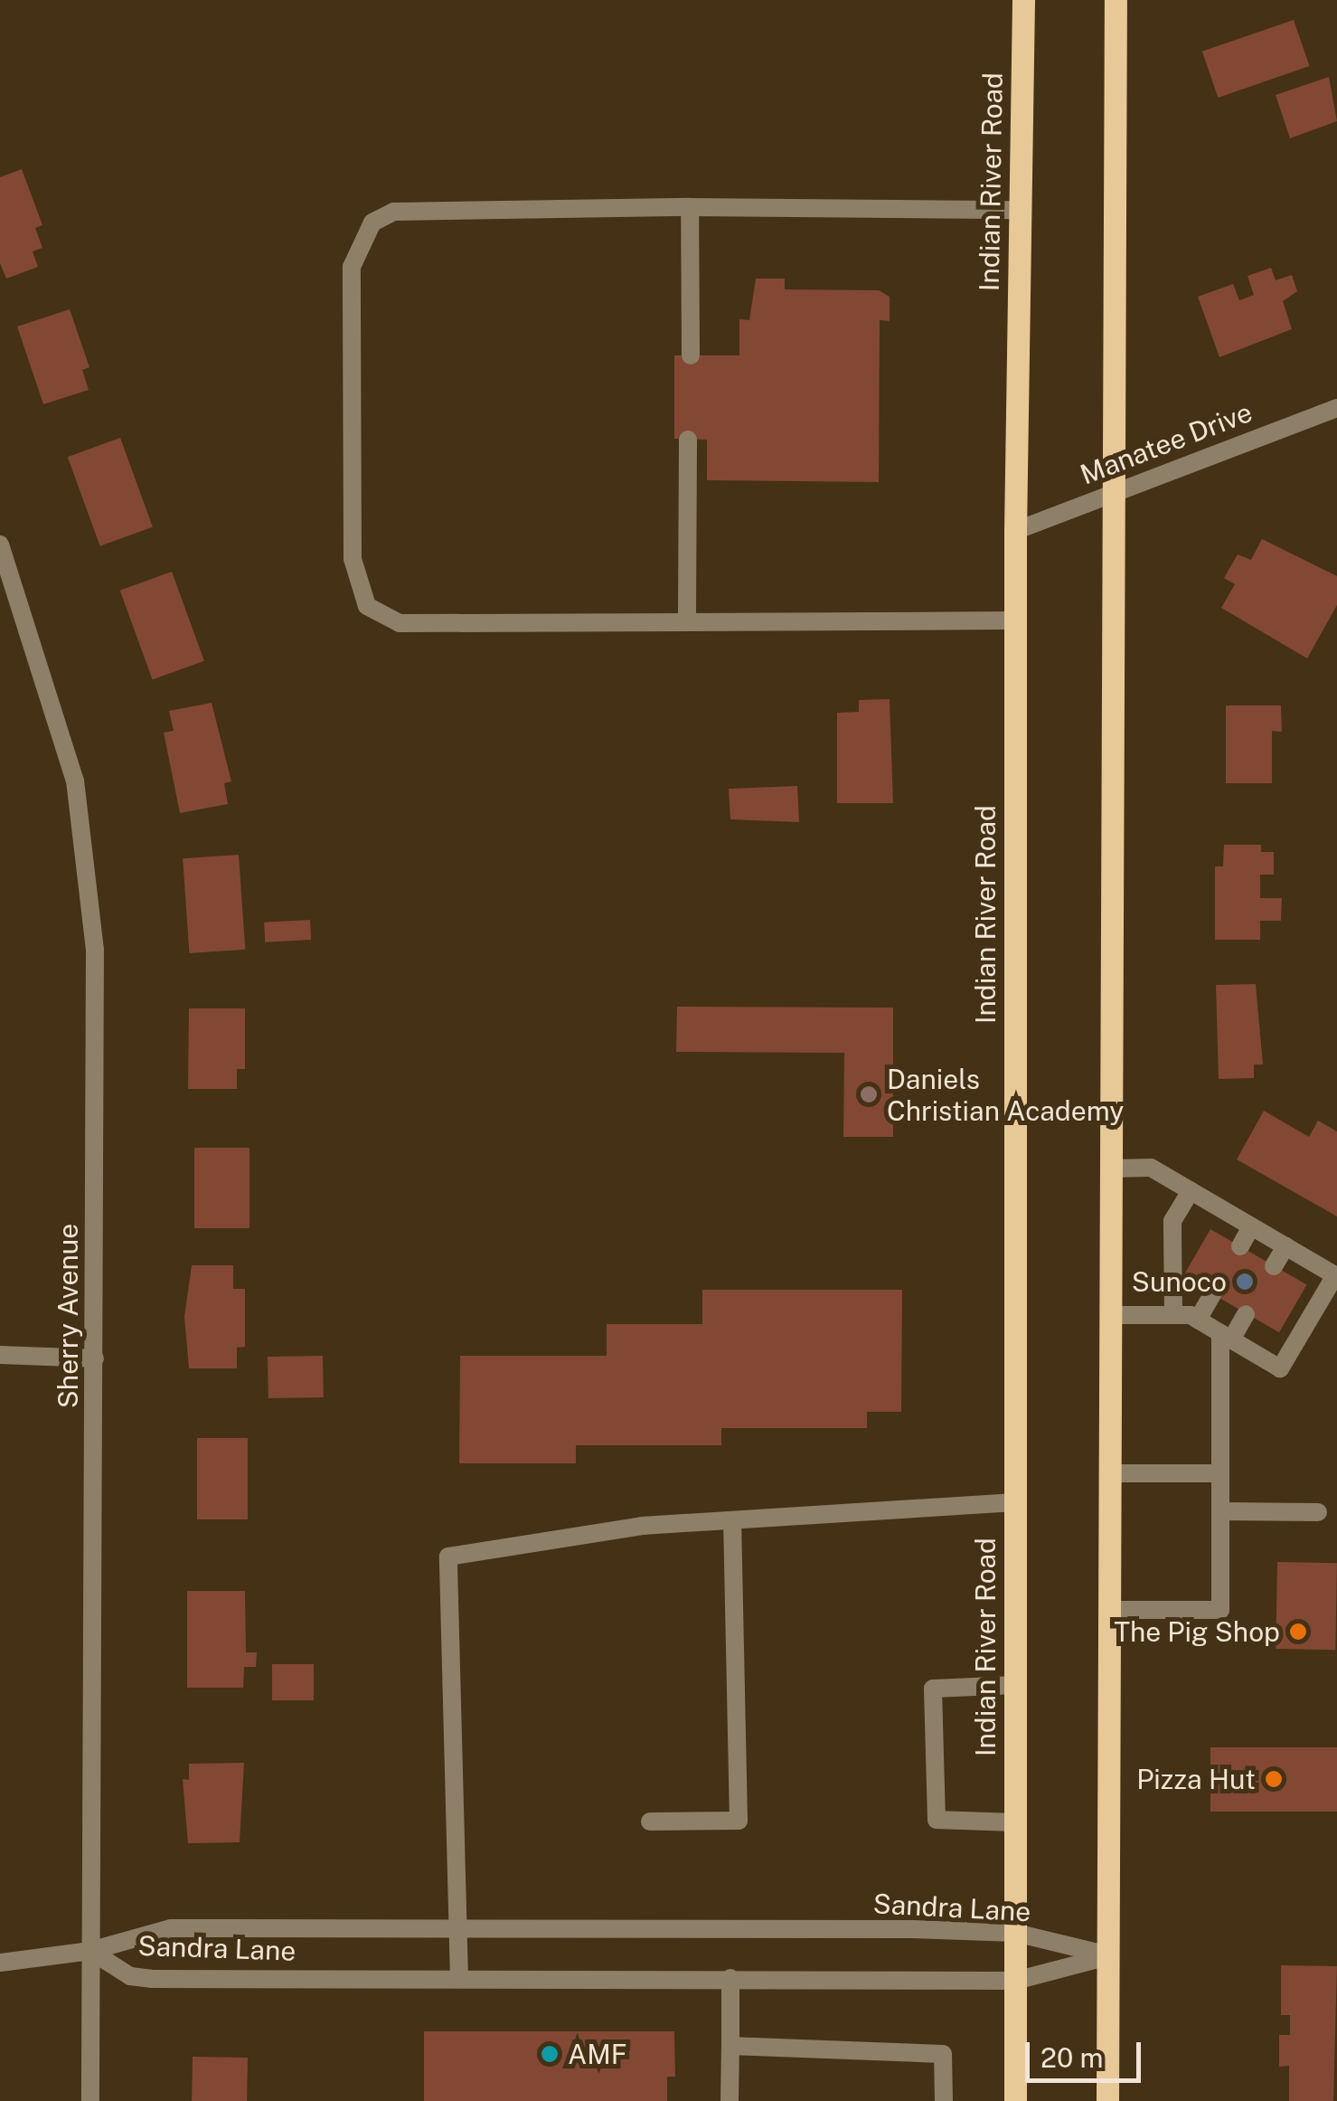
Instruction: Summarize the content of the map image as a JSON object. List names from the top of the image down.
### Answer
{
  "streets": {
    "main road": ["Indian River Road"],
    "street": ["Manatee Drive", "Sherry Avenue", "Sandra Lane"]
  },
  "crossings": [
    ["Indian River Road", "Manatee Drive"],
    ["Indian River Road", "Sandra Lane"],
    ["Sherry Avenue", "Sandra Lane"]
  ],
  "places": [
    "Daniels Christian Academy",
    "Sunoco",
    "The Pig Shop",
    "Pizza Hut",
    "AMF"
  ],
  "scale_bar": "20 m"
}
